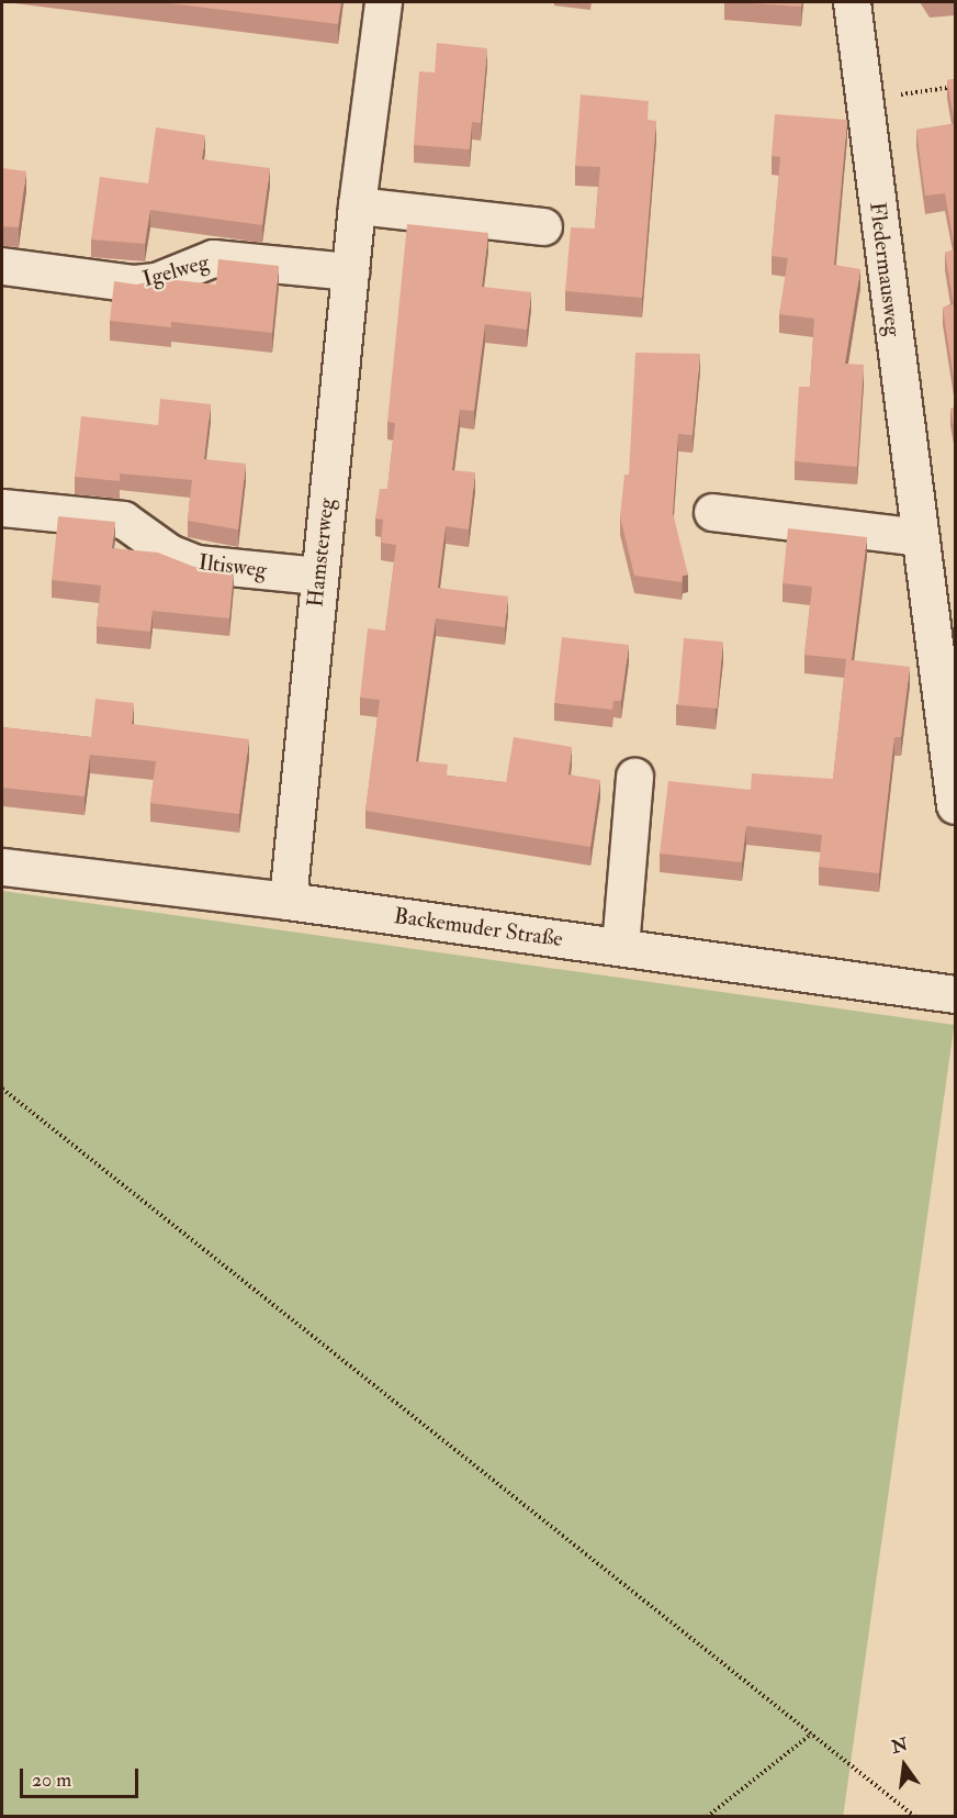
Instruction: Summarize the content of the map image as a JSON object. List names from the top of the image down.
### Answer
{
  "streets": {
    "street": [
      "Fledermausweg",
      "Igelweg",
      "Hamsterweg",
      "Iltisweg",
      "Backemuder Straße"
    ]
  },
  "crossings": [
    ["Igelweg", "Hamsterweg"],
    ["Hamsterweg", "Iltisweg"],
    ["Hamsterweg", "Backemuder Straße"]
  ],
  "scale_bar": "20 m",
  "north": "top"
}
